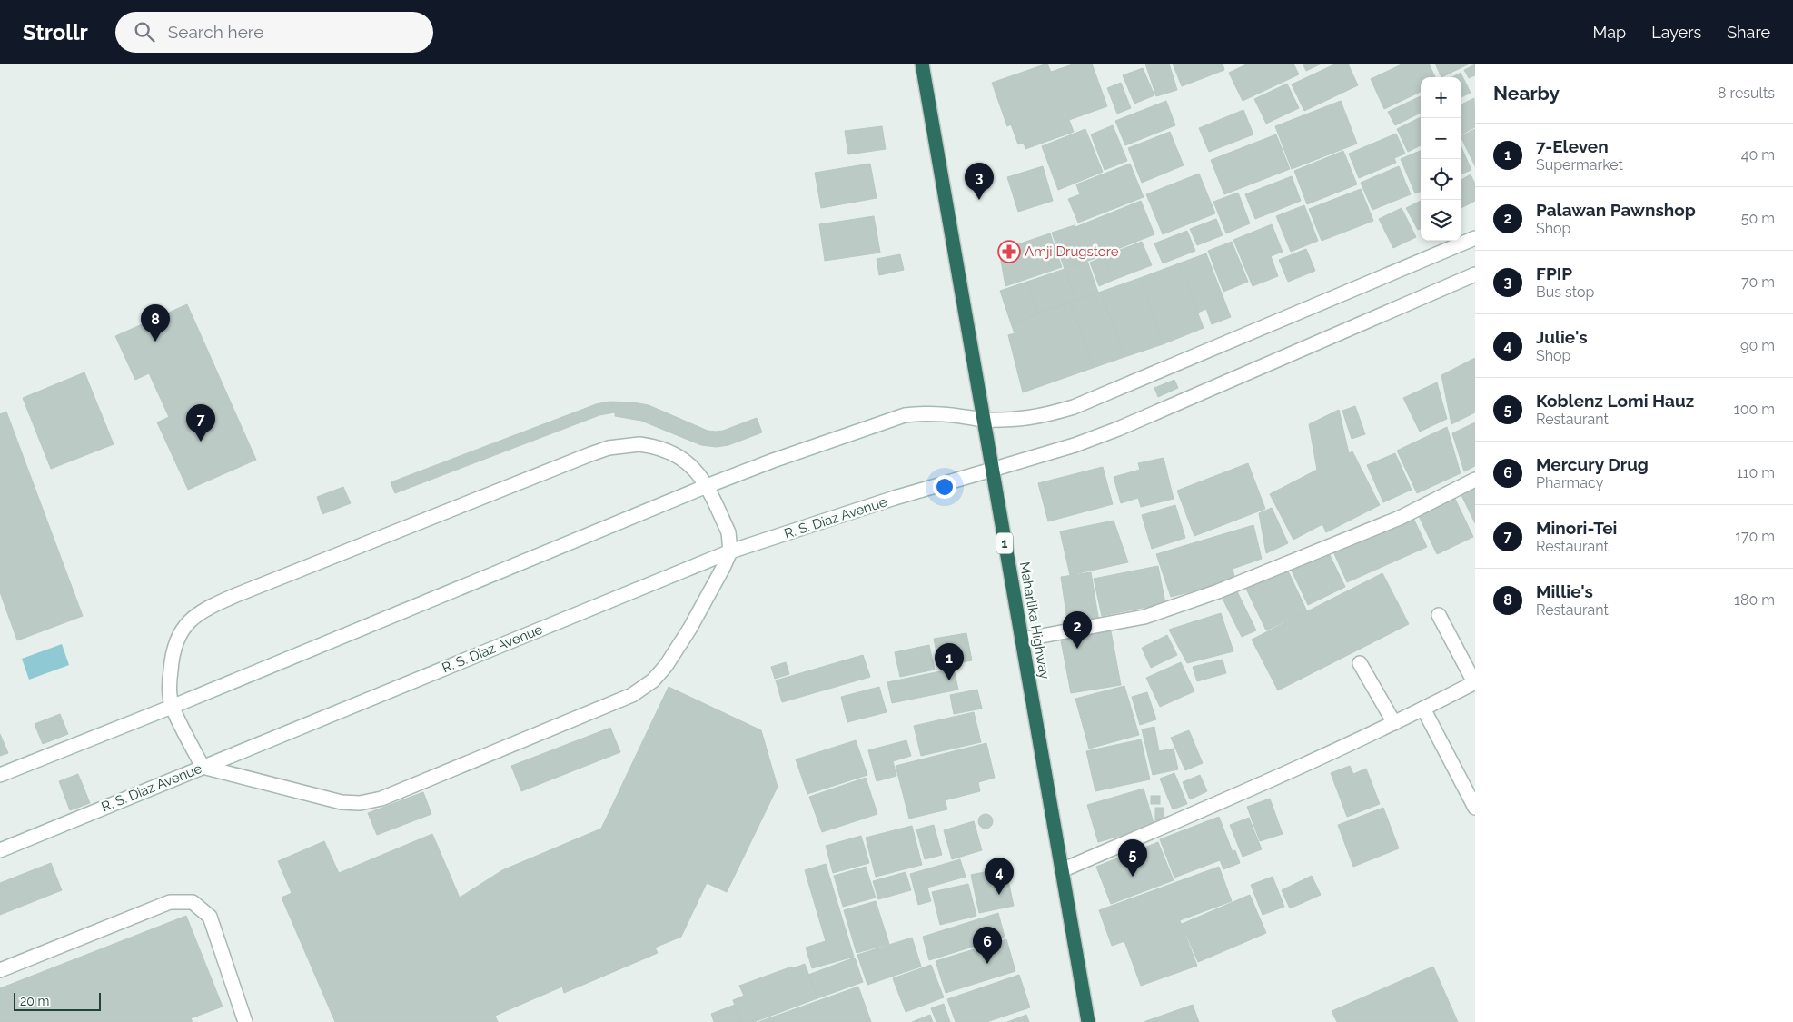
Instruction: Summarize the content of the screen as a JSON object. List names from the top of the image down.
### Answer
{
  "streets": {
    "highway": ["1", "Maharlika Highway"],
    "street": ["R. S. Diaz Avenue"]
  },
  "crossings": [
    ["R. S. Diaz Avenue", "Maharlika Highway"]
  ],
  "places": {
    "pharmacy": ["Amji Drugstore"]
  },
  "scale_bar": "20 m",
  "page": {
    "header": "Strollr",
    "search": "Search here",
    "nav": ["Map", "Layers", "Share"],
    "heading": ["Nearby", "8 results"],
    "map_buttons": ["+", "−"],
    "list": [
      {
        "mark": "1",
        "name": "7-Eleven",
        "note": "Supermarket",
        "value": "40 m"
      },
      {
        "mark": "2",
        "name": "Palawan Pawnshop",
        "note": "Shop",
        "value": "50 m"
      },
      {
        "mark": "3",
        "name": "FPIP",
        "note": "Bus stop",
        "value": "70 m"
      },
      {
        "mark": "4",
        "name": "Julie's",
        "note": "Shop",
        "value": "90 m"
      },
      {
        "mark": "5",
        "name": "Koblenz Lomi Hauz",
        "note": "Restaurant",
        "value": "100 m"
      },
      {
        "mark": "6",
        "name": "Mercury Drug",
        "note": "Pharmacy",
        "value": "110 m"
      },
      {
        "mark": "7",
        "name": "Minori-Tei",
        "note": "Restaurant",
        "value": "170 m"
      },
      {
        "mark": "8",
        "name": "Millie's",
        "note": "Restaurant",
        "value": "180 m"
      }
    ],
    "pins": [
      "3",
      "8",
      "7",
      "2",
      "1",
      "5",
      "4",
      "6"
    ],
    "scale": "20 m"
  }
}
